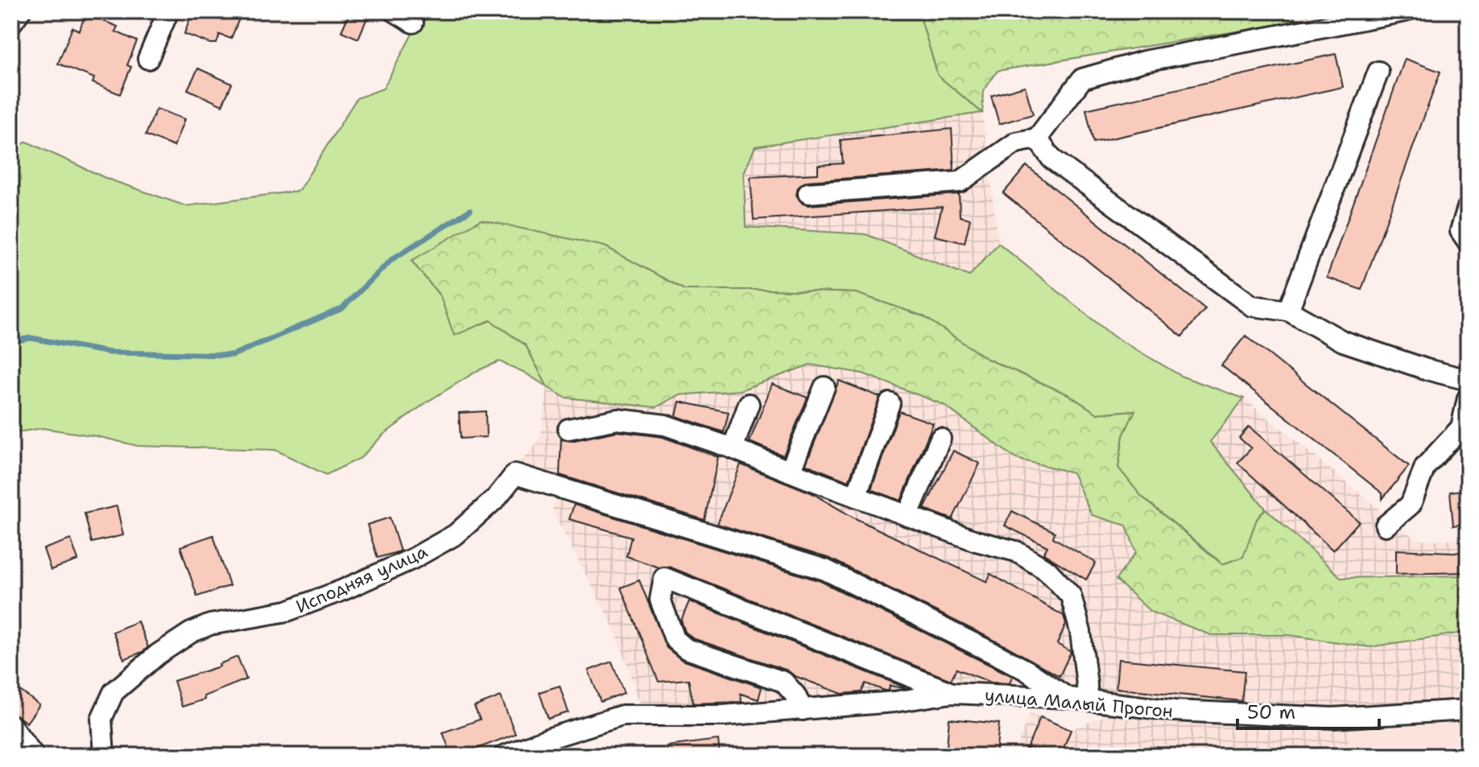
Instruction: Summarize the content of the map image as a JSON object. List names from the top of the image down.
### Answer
{
  "streets": {
    "street": ["Исподняя улица", "улица Малый Прогон"]
  },
  "crossings": [
    ["Исподняя улица", "улица Малый Прогон"]
  ],
  "scale_bar": "50 m"
}
